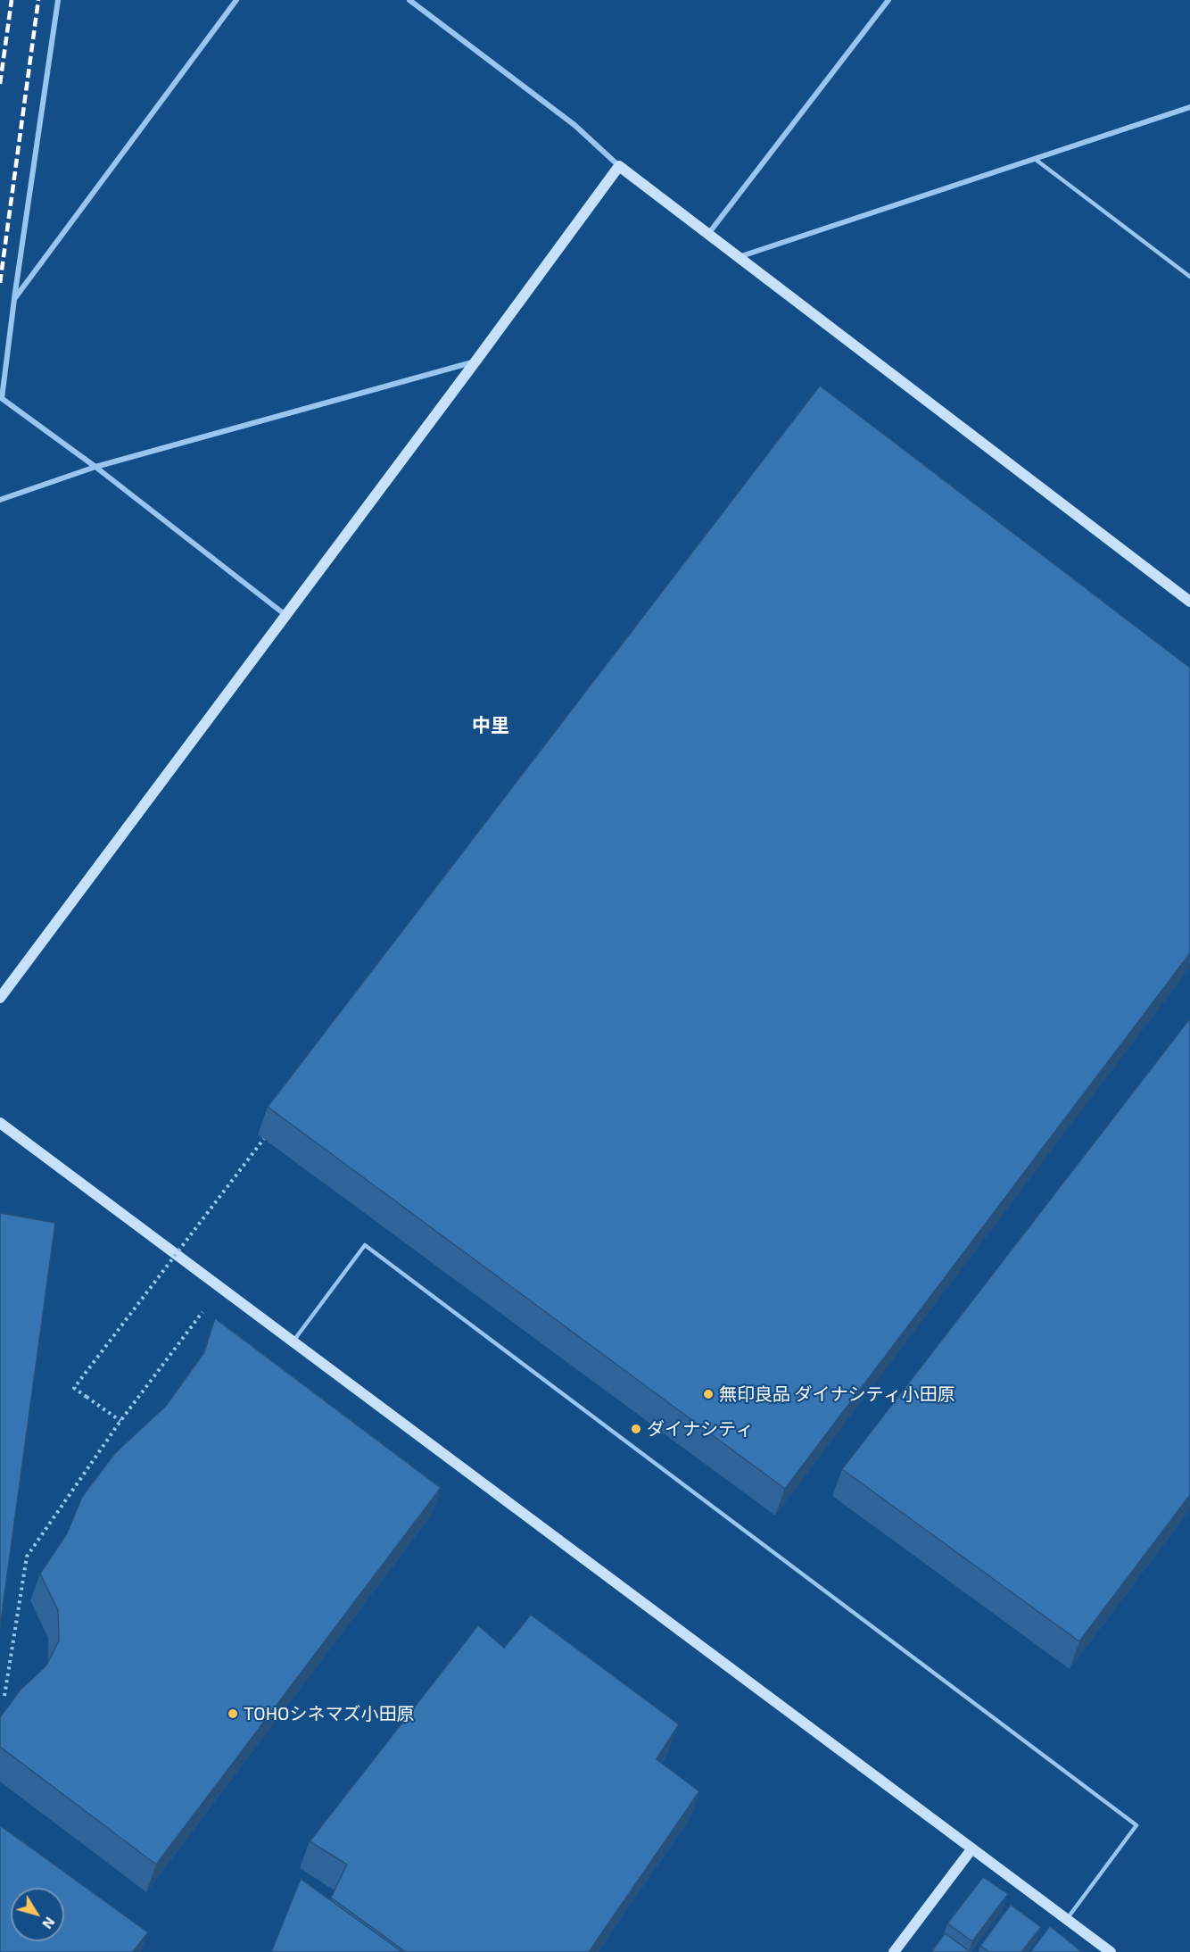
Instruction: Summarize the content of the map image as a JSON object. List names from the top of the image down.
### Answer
{
  "districts": ["中里"],
  "places": ["無印良品 ダイナシティ小田原", "ダイナシティ", "TOHOシネマズ小田原"],
  "north": "bottom right"
}
